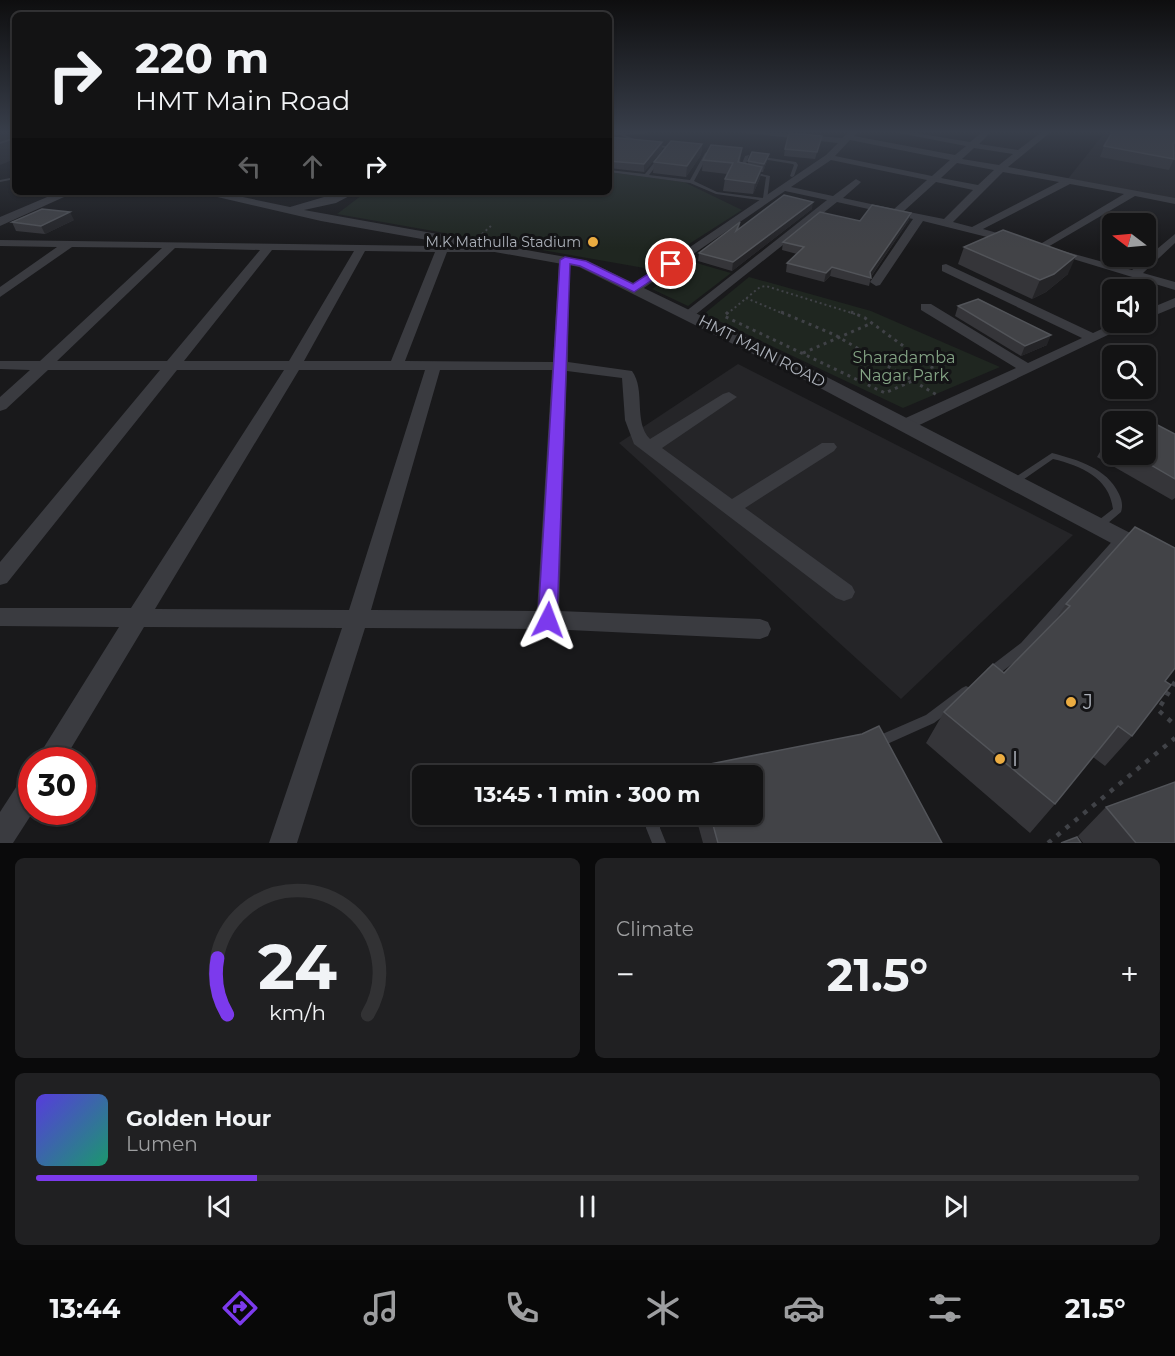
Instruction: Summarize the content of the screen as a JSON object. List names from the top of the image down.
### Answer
{
  "streets": {
    "street": ["HMT MAIN ROAD"]
  },
  "parks": ["Sharadamba Nagar Park"],
  "places": ["M.K Mathulla Stadium", "J", "I"],
  "north": "left",
  "page": {
    "turn": ["220 m", "HMT Main Road"],
    "limit": "30",
    "trip": "13:45 · 1 min · 300 m",
    "tile": "Climate",
    "heat": ["−", "21.5°", "+"],
    "song": ["Golden Hour", "Lumen"],
    "tabs": ["13:44", "21.5°"],
    "gauge": ["24", "km/h"]
  }
}
